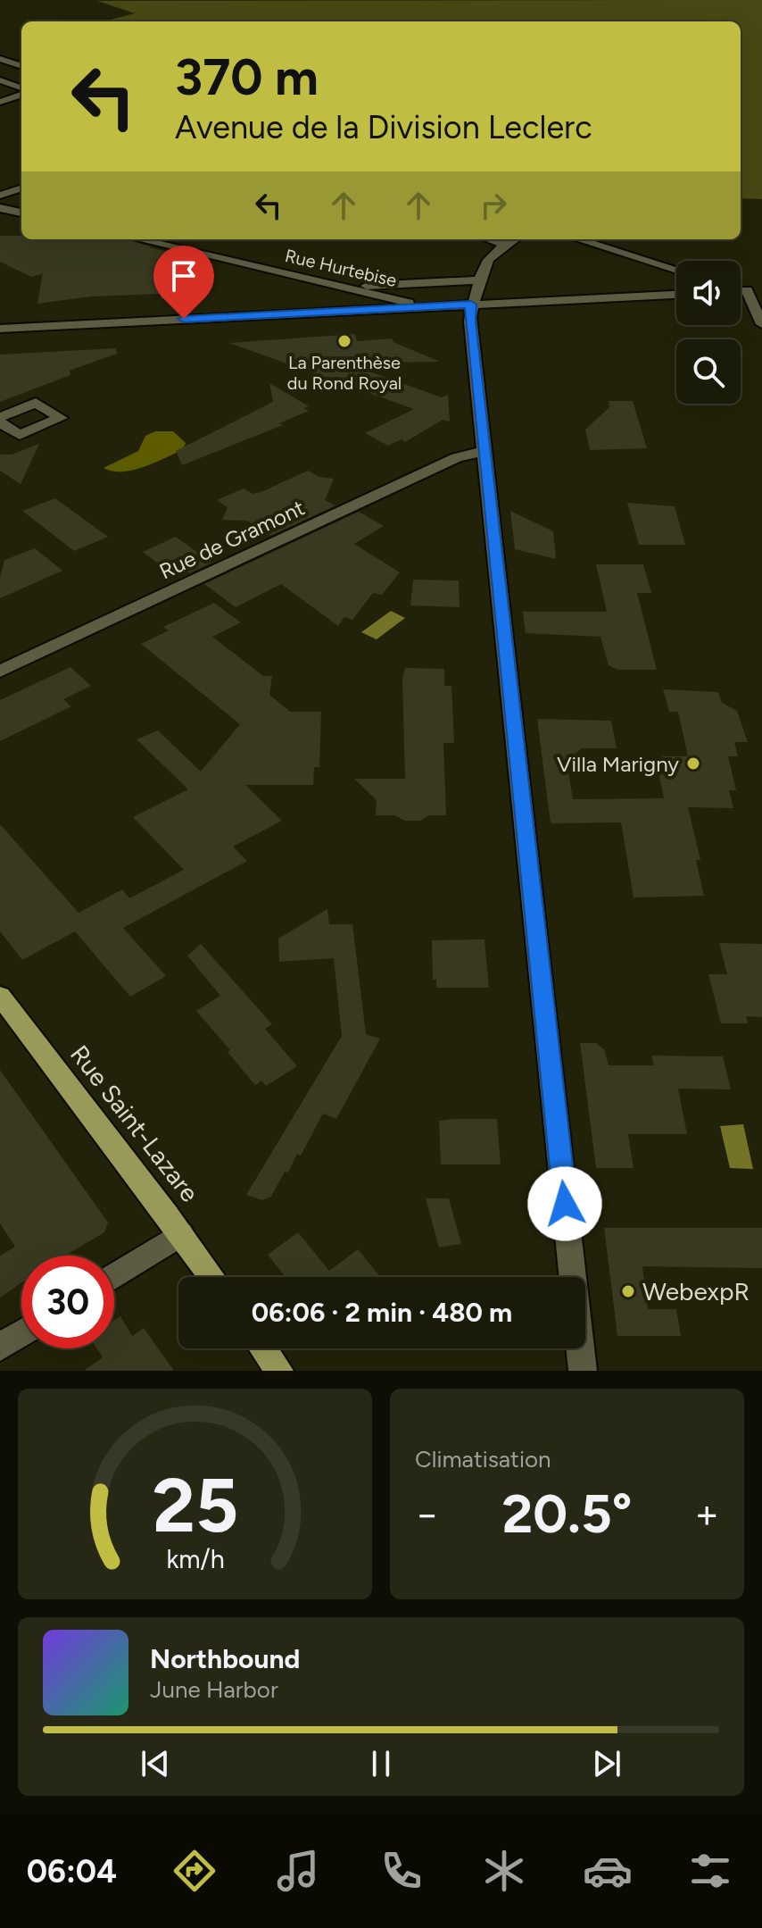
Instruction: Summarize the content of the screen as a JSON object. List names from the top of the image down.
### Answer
{
  "streets": {
    "main road": ["Rue Saint-Lazare"],
    "street": ["Rue Hurtebise", "Rue de Gramont"]
  },
  "places": ["La Parenthèse du Rond Royal", "Villa Marigny", "WebexpR"],
  "page": {
    "turn": ["370 m", "Avenue de la Division Leclerc"],
    "limit": "30",
    "trip": "06:06 · 2 min · 480 m",
    "tile": "Climatisation",
    "heat": ["−", "20.5°", "+"],
    "song": ["Northbound", "June Harbor"],
    "tabs": "06:04",
    "gauge": ["25", "km/h"]
  }
}
